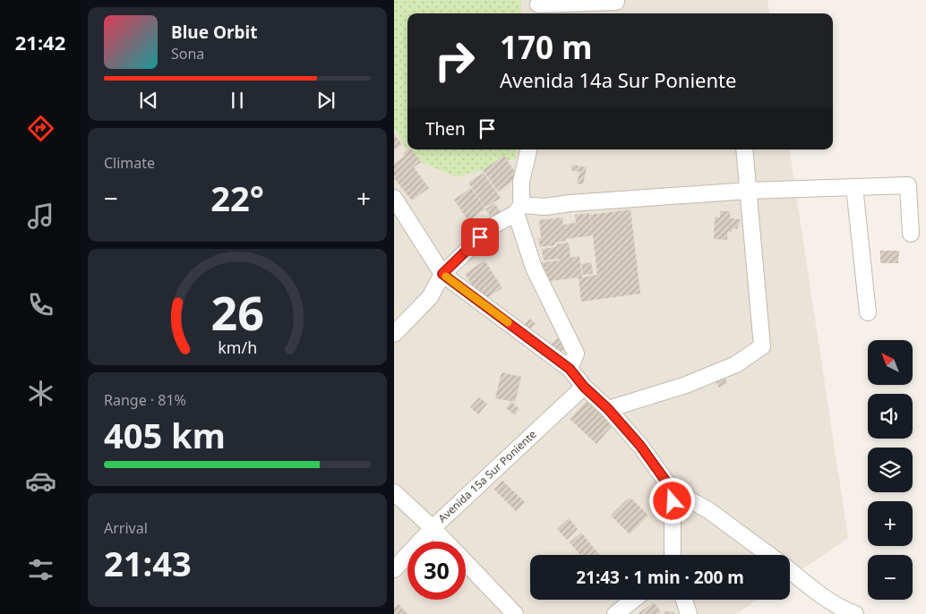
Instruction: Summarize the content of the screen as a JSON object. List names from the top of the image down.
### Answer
{
  "streets": {
    "street": ["Avenida 15a Sur Poniente"]
  },
  "north": "top left",
  "page": {
    "tabs": "21:42",
    "turn": ["170 m", "Avenida 14a Sur Poniente"],
    "song": ["Blue Orbit", "Sona"],
    "then": "Then",
    "tile": [
      "Climate",
      ["Range · 81%", "405 km"],
      ["Arrival", "21:43"]
    ],
    "heat": ["−", "22°", "+"],
    "map_buttons": ["+", "−"],
    "limit": "30",
    "trip": "21:43 · 1 min · 200 m",
    "gauge": ["26", "km/h"]
  }
}
